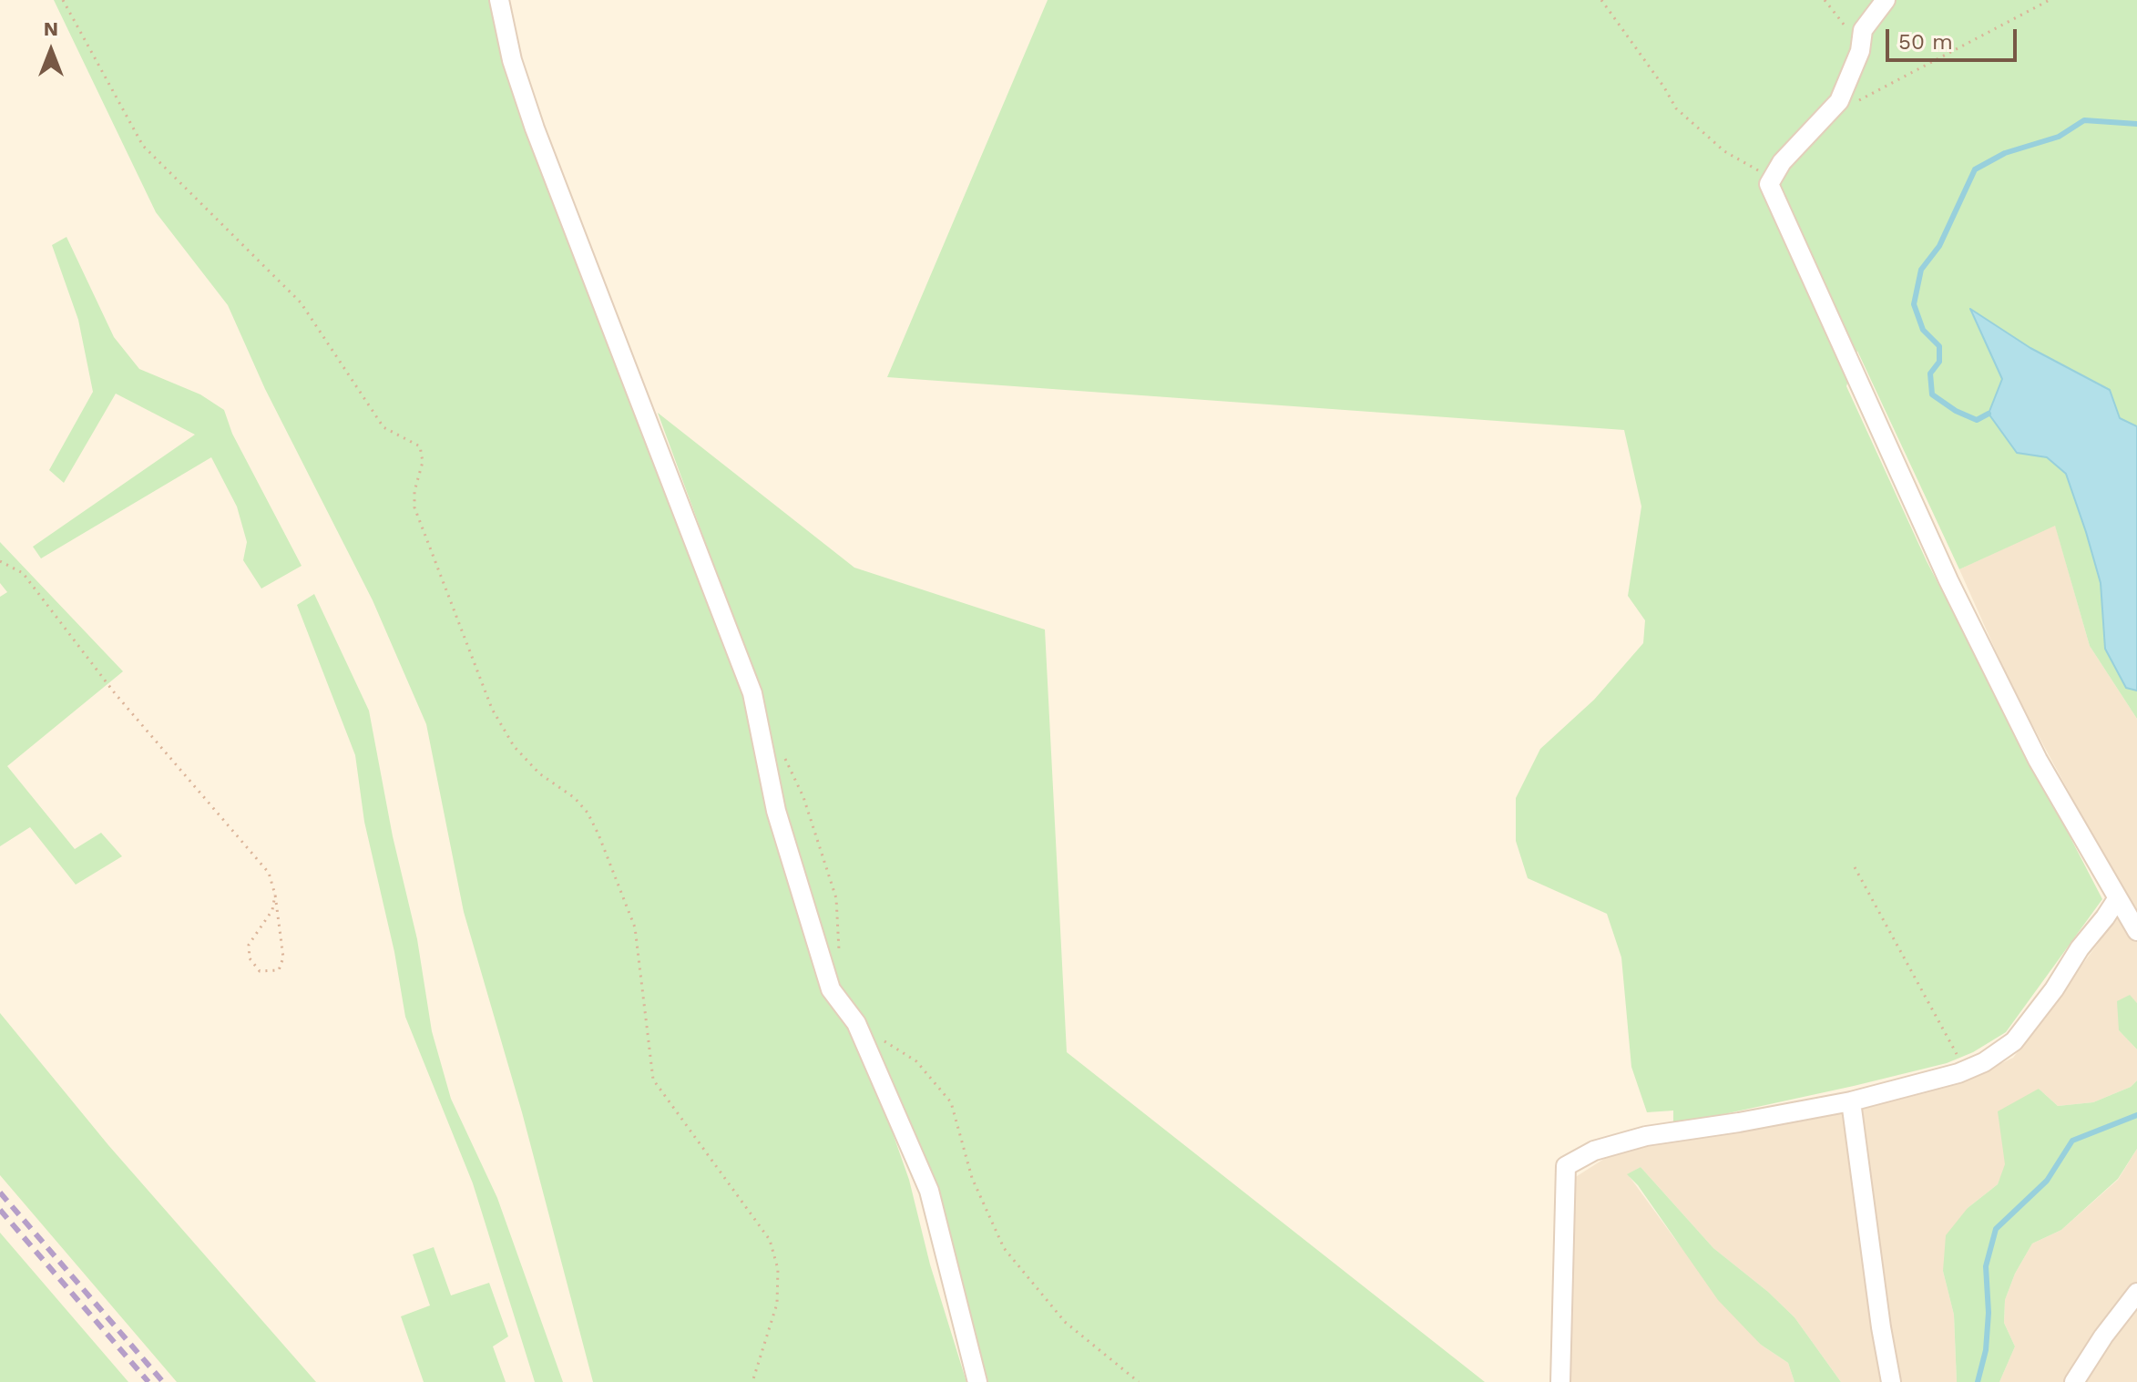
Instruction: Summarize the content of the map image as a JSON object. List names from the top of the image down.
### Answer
{
  "scale_bar": "50 m",
  "north": "top"
}
